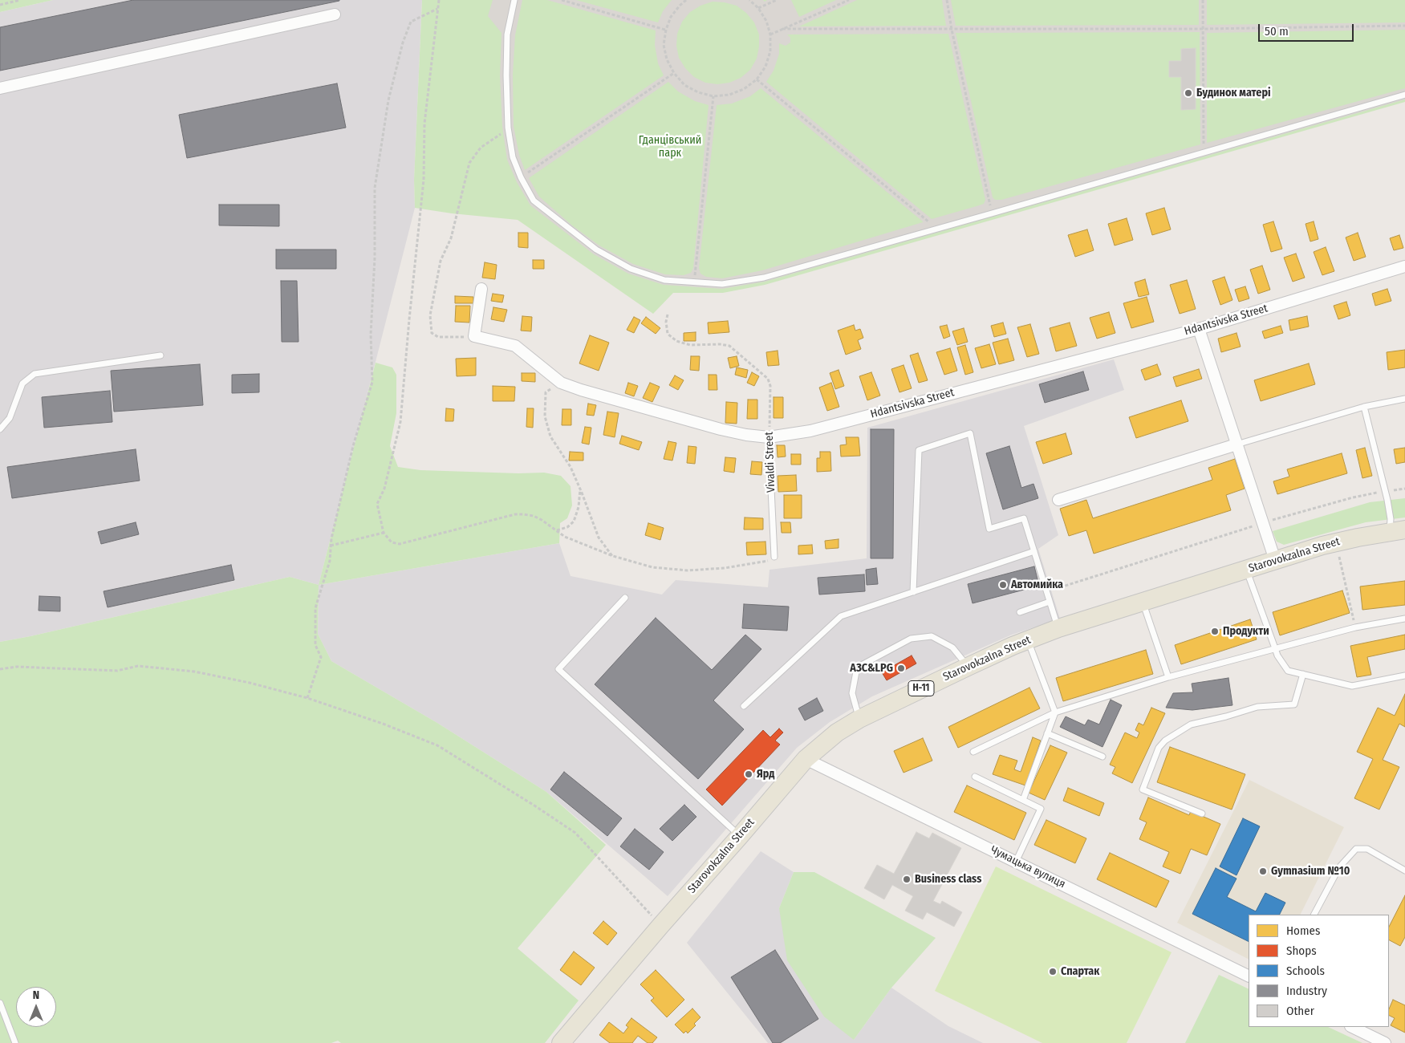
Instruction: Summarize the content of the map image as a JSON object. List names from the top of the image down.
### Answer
{
  "streets": {
    "main road": ["Starovokzalna Street", "Н-11"],
    "street": ["Hdantsivska Street", "Чумацька вулиця"],
    "lane": ["Vivaldi Street"]
  },
  "crossings": [
    ["Hdantsivska Street", "Vivaldi Street"],
    ["Starovokzalna Street", "Чумацька вулиця"]
  ],
  "parks": ["Гданцівський парк"],
  "places": [
    "Будинок матері",
    "Автомийка",
    "Продукти",
    "АЗС&LPG",
    "Ярд",
    "Gymnasium №10",
    "Business class",
    "Спартак"
  ],
  "legend": [
    "Homes",
    "Shops",
    "Schools",
    "Industry",
    "Other"
  ],
  "scale_bar": "50 m",
  "north": "top"
}
